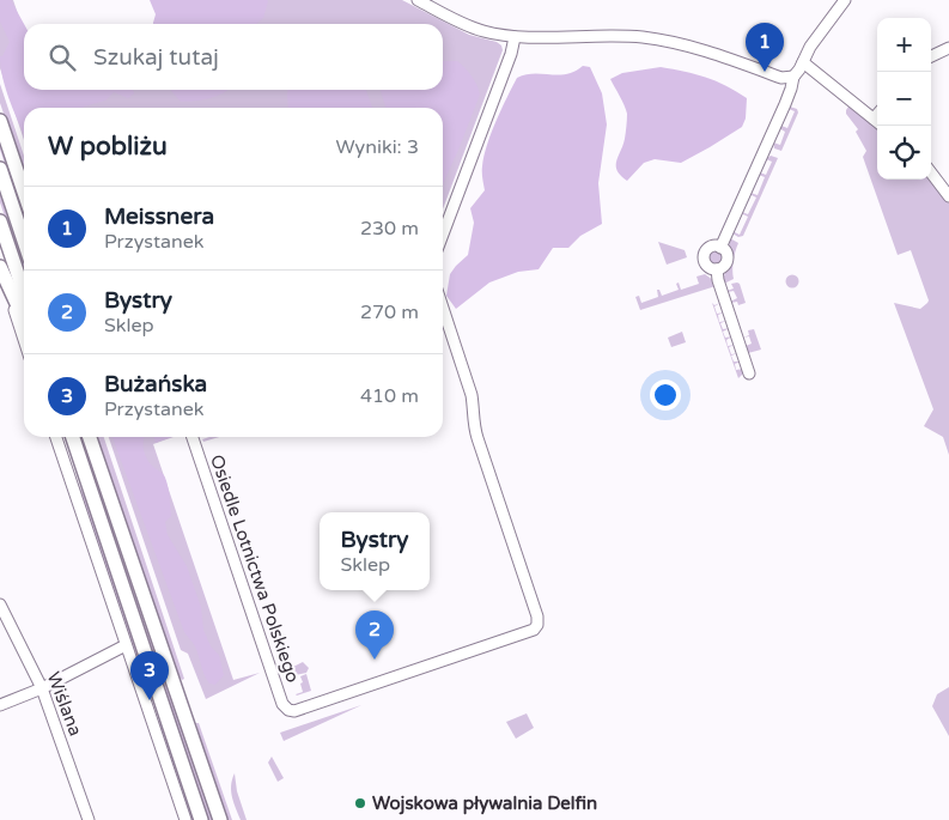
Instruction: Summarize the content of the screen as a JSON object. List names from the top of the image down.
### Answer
{
  "streets": {
    "street": ["Osiedle Lotnictwa Polskiego", "Wiślana"]
  },
  "places": ["Wojskowa pływalnia Delfin"],
  "page": {
    "map_buttons": ["+", "−"],
    "pins": ["1", "2", "3"],
    "search": "Szukaj tutaj",
    "heading": ["W pobliżu", "Wyniki: 3"],
    "list": [
      {
        "mark": "1",
        "name": "Meissnera",
        "note": "Przystanek",
        "value": "230 m"
      },
      {
        "mark": "2",
        "name": "Bystry",
        "note": "Sklep",
        "value": "270 m"
      },
      {
        "mark": "3",
        "name": "Bużańska",
        "note": "Przystanek",
        "value": "410 m"
      }
    ],
    "popup": ["Bystry", "Sklep"]
  }
}
